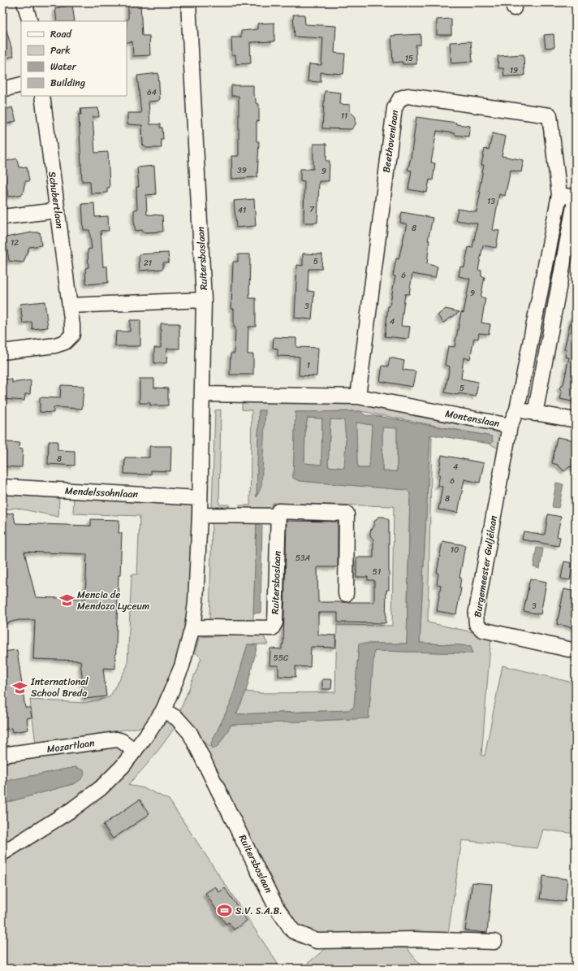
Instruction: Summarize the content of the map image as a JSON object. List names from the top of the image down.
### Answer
{
  "streets": {
    "street": [
      "Beethovenlaan",
      "Schubertlaan",
      "Ruitersboslaan",
      "Montenslaan",
      "Mendelssohnlaan",
      "Burgemeester Guljélaan",
      "Mozartlaan"
    ]
  },
  "crossings": [
    ["Beethovenlaan", "Montenslaan"],
    ["Ruitersboslaan", "Montenslaan"],
    ["Ruitersboslaan", "Mendelssohnlaan"],
    ["Ruitersboslaan", "Mozartlaan"],
    ["Montenslaan", "Burgemeester Guljélaan"]
  ],
  "places": {
    "school or university": ["Mencia de Mendoza Lyceum", "International School Breda"],
    "sports": ["S.V. S.A.B."]
  },
  "house_numbers": [
    "15",
    "19",
    "64",
    "11",
    "39",
    "9",
    "13",
    "7",
    "41",
    "8",
    "12",
    "5",
    "21",
    "6",
    "9",
    "3",
    "4",
    "1",
    "5",
    "8",
    "4",
    "6",
    "8",
    "10",
    "53A",
    "51",
    "3",
    "55C"
  ],
  "legend": [
    "Road",
    "Park",
    "Water",
    "Building"
  ]
}
